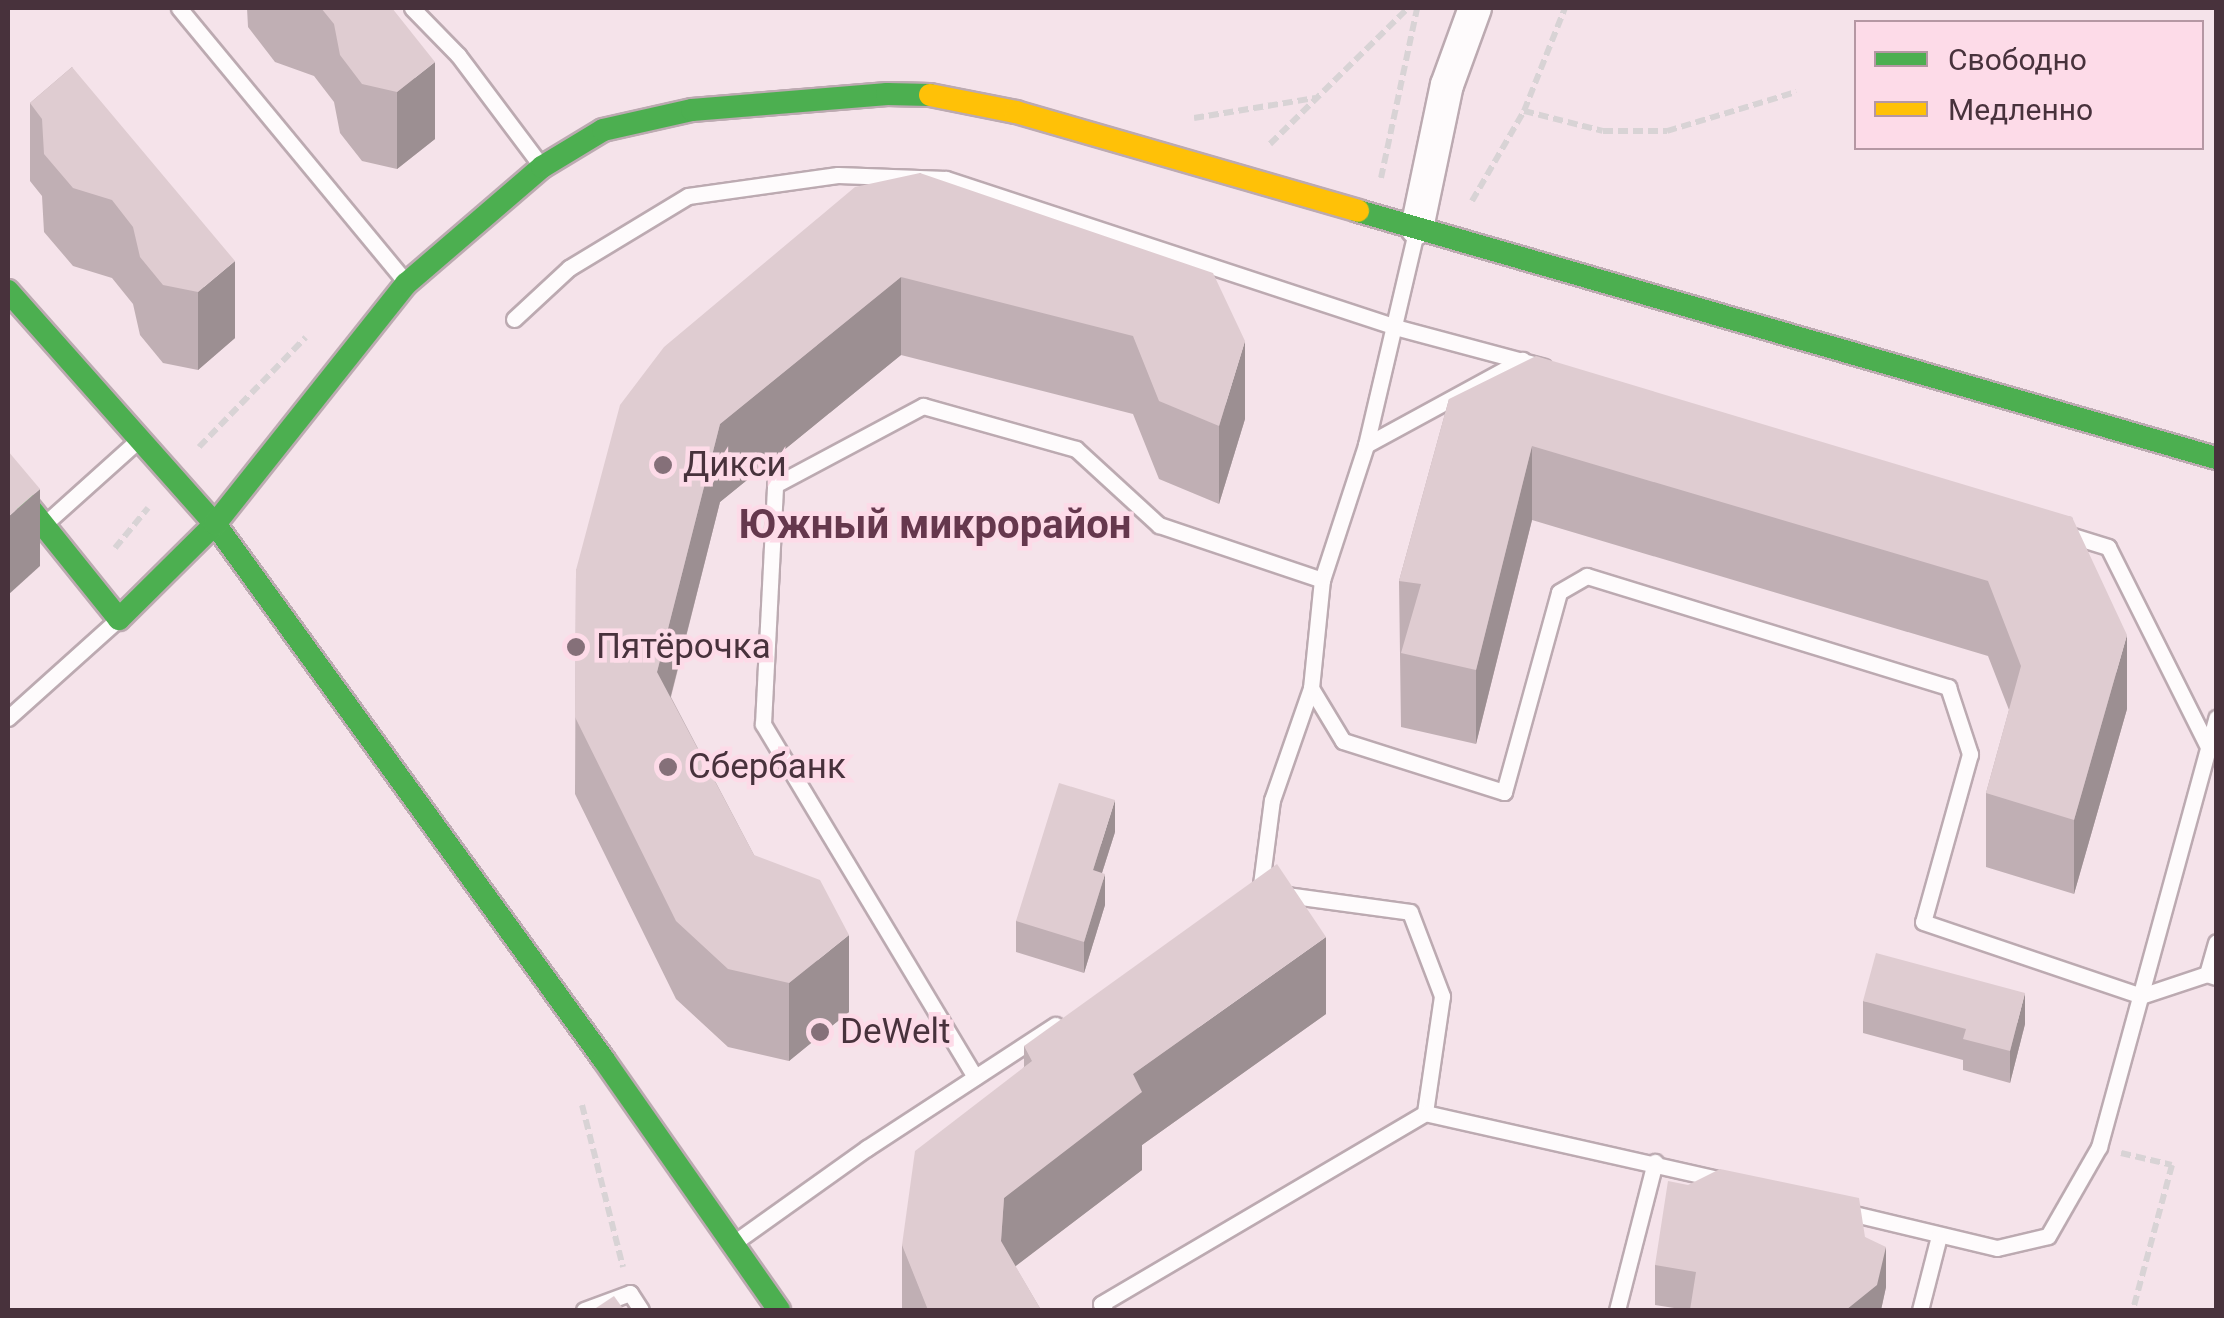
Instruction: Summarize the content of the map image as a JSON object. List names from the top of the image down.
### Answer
{
  "districts": ["Южный микрорайон"],
  "places": [
    "Дикси",
    "Пятёрочка",
    "Сбербанк",
    "DeWelt"
  ],
  "legend": ["Свободно", "Медленно"]
}
